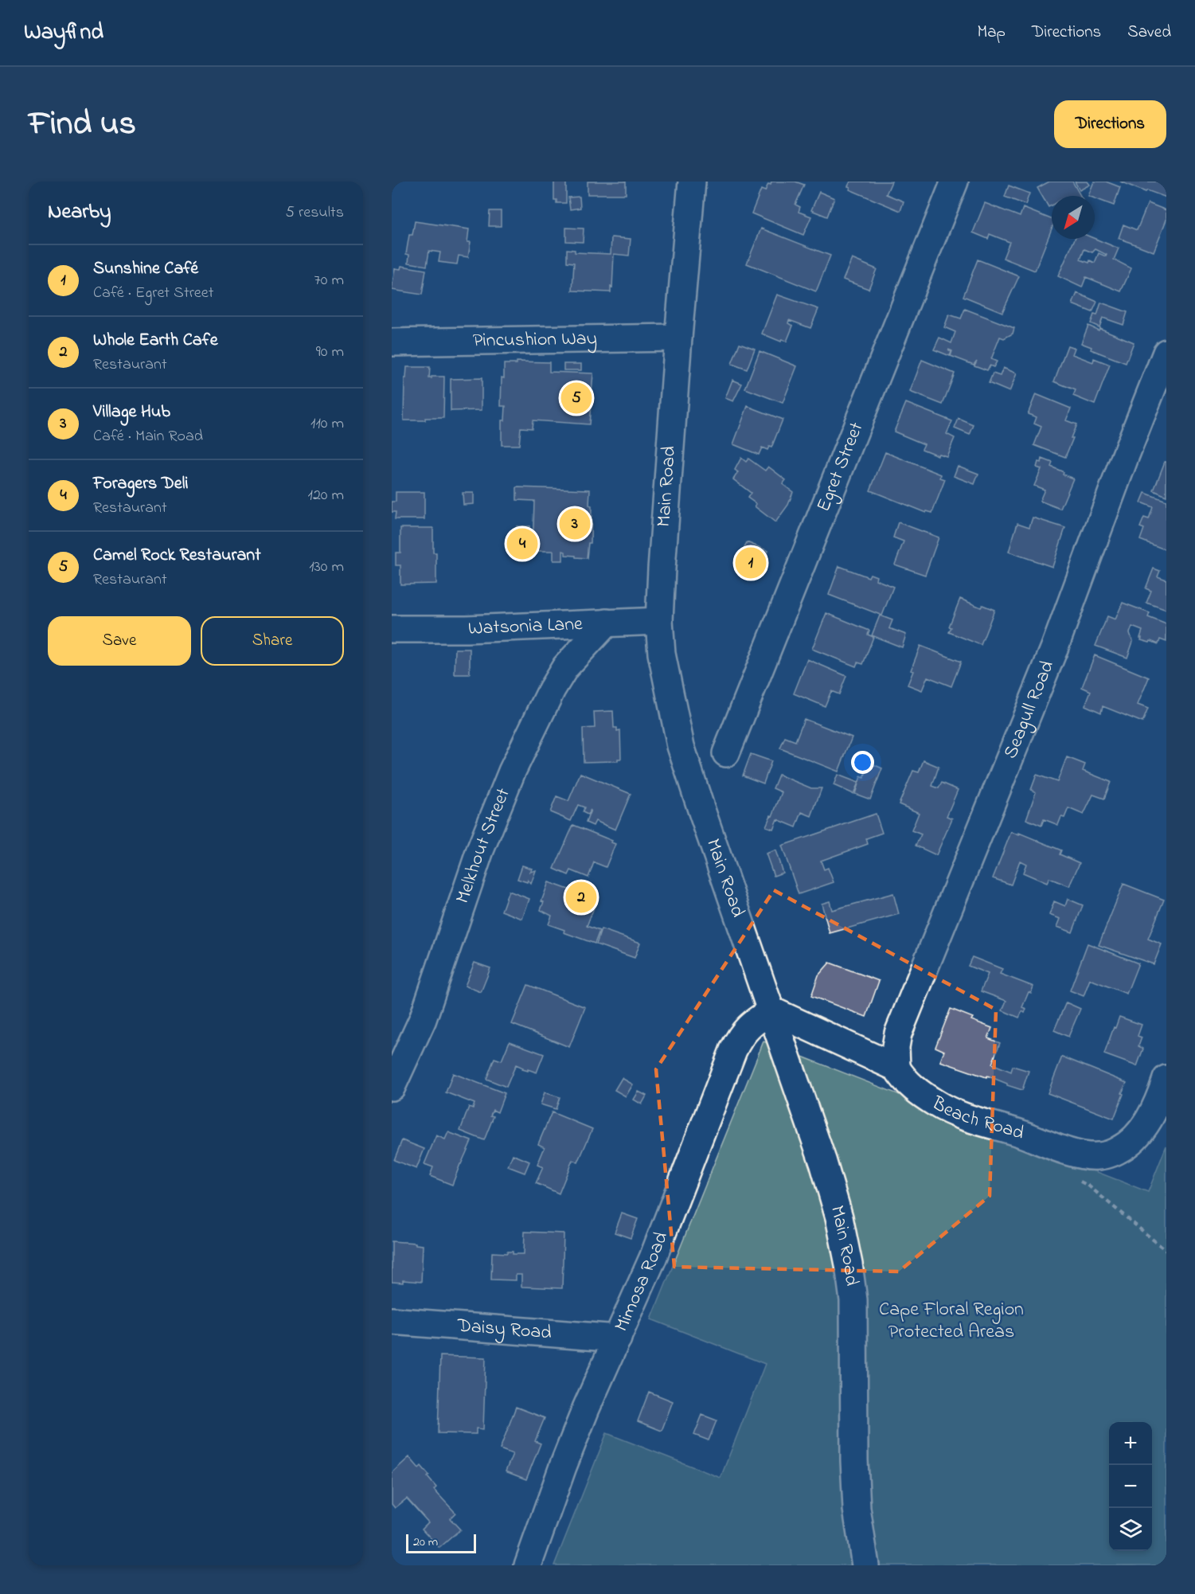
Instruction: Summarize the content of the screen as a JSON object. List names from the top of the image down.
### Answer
{
  "streets": {
    "street": [
      "Pincushion Way",
      "Egret Street",
      "Main Road",
      "Watsonia Lane",
      "Seagull Road",
      "Melkhout Street",
      "Beach Road",
      "Mimosa Road",
      "Daisy Road"
    ]
  },
  "crossings": [
    ["Pincushion Way", "Main Road"],
    ["Main Road", "Watsonia Lane"],
    ["Main Road", "Beach Road"],
    ["Main Road", "Mimosa Road"],
    ["Watsonia Lane", "Melkhout Street"],
    ["Seagull Road", "Beach Road"],
    ["Beach Road", "Mimosa Road"],
    ["Mimosa Road", "Daisy Road"]
  ],
  "parks": ["Cape Floral Region Protected Areas"],
  "scale_bar": "20 m",
  "north": "bottom left",
  "page": {
    "header": "Wayfind",
    "nav": ["Map", "Directions", "Saved"],
    "title": "Find us",
    "buttons": [
      "Directions",
      ["Save", "Share"]
    ],
    "heading": ["Nearby", "5 results"],
    "list": [
      {
        "mark": "1",
        "name": "Sunshine Café",
        "note": "Café · Egret Street",
        "value": "70 m"
      },
      {
        "mark": "2",
        "name": "Whole Earth Cafe",
        "note": "Restaurant",
        "value": "90 m"
      },
      {
        "mark": "3",
        "name": "Village Hub",
        "note": "Café · Main Road",
        "value": "110 m"
      },
      {
        "mark": "4",
        "name": "Foragers Deli",
        "note": "Restaurant",
        "value": "120 m"
      },
      {
        "mark": "5",
        "name": "Camel Rock Restaurant",
        "note": "Restaurant",
        "value": "130 m"
      }
    ],
    "pins": [
      "5",
      "3",
      "4",
      "1",
      "2"
    ],
    "map_buttons": ["+", "−"],
    "scale": "20 m"
  }
}
